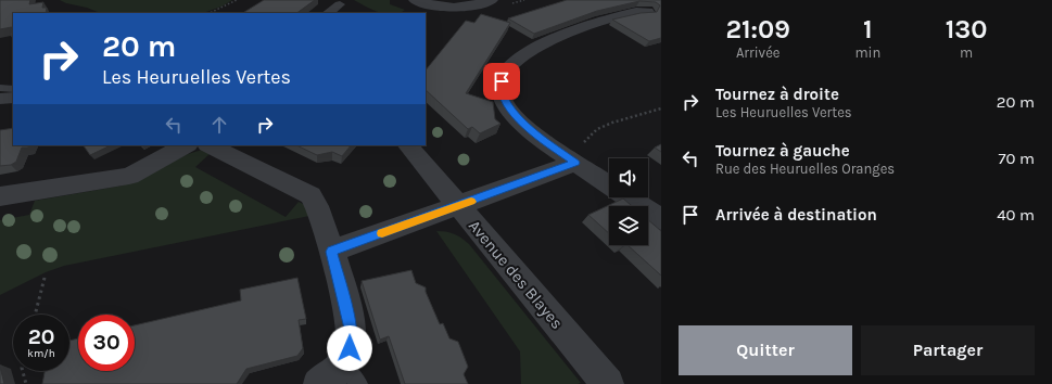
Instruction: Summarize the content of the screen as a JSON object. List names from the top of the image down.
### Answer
{
  "streets": {
    "street": ["Avenue des Blayes"]
  },
  "page": {
    "eta": [
      "21:09",
      "Arrivée",
      "1",
      "min",
      "130",
      "m"
    ],
    "turn": ["20 m", "Les Heuruelles Vertes"],
    "list": [
      {
        "name": "Tournez à droite",
        "note": "Les Heuruelles Vertes",
        "value": "20 m"
      },
      {
        "name": "Tournez à gauche",
        "note": "Rue des Heuruelles Oranges",
        "value": "70 m"
      },
      {
        "name": "Arrivée à destination",
        "value": "40 m"
      }
    ],
    "speed": "20 km/h",
    "limit": "30",
    "buttons": ["Quitter", "Partager"]
  }
}
